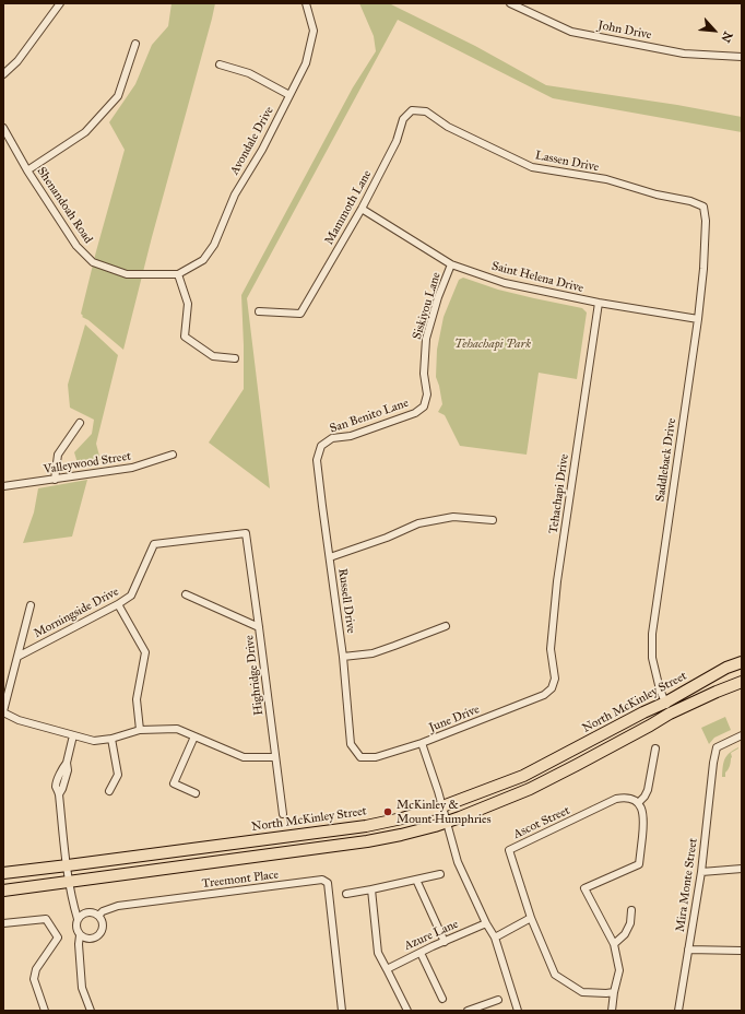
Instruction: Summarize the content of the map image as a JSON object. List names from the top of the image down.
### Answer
{
  "streets": {
    "main road": ["North McKinley Street"],
    "street": [
      "John Drive",
      "Avondale Drive",
      "Lassen Drive",
      "Shenandoah Road",
      "Mammoth Lane",
      "Saint Helena Drive",
      "Siskiyou Lane",
      "San Benito Lane",
      "Saddleback Drive",
      "Valleywood Street",
      "Tehachapi Drive",
      "Russell Drive",
      "Morningside Drive",
      "Highridge Drive",
      "June Drive",
      "Ascot Street",
      "Treemont Place",
      "Mira Monte Street",
      "Azure Lane"
    ]
  },
  "crossings": [
    ["Avondale Drive", "Shenandoah Road"],
    ["Lassen Drive", "Mammoth Lane"],
    ["Lassen Drive", "Saddleback Drive"],
    ["Mammoth Lane", "Saint Helena Drive"],
    ["Saint Helena Drive", "Siskiyou Lane"],
    ["Saint Helena Drive", "Saddleback Drive"],
    ["Saint Helena Drive", "Tehachapi Drive"],
    ["Siskiyou Lane", "San Benito Lane"],
    ["San Benito Lane", "Russell Drive"],
    ["Saddleback Drive", "North McKinley Street"],
    ["Tehachapi Drive", "June Drive"],
    ["Russell Drive", "June Drive"],
    ["Morningside Drive", "Highridge Drive"]
  ],
  "parks": ["Tehachapi Park"],
  "places": ["McKinley & Mount Humphries"],
  "north": "bottom right"
}
